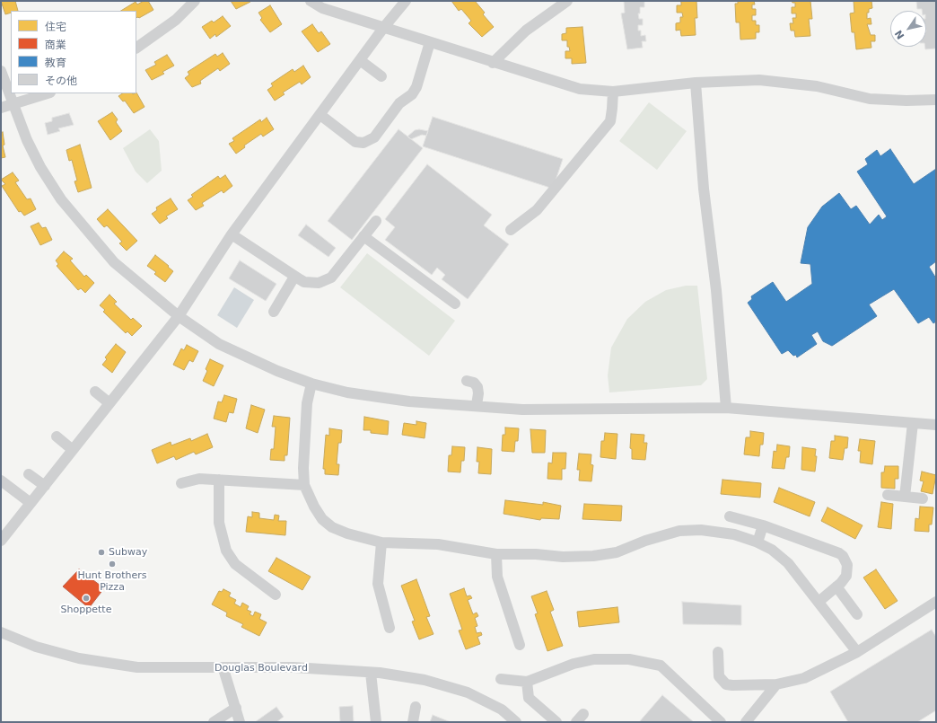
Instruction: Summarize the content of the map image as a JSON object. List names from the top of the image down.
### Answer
{
  "streets": {
    "street": ["Douglas Boulevard"]
  },
  "places": ["Subway", "Hunt Brothers Pizza", "Shoppette"],
  "legend": [
    "住宅",
    "商業",
    "教育",
    "その他"
  ],
  "north": "bottom left"
}
